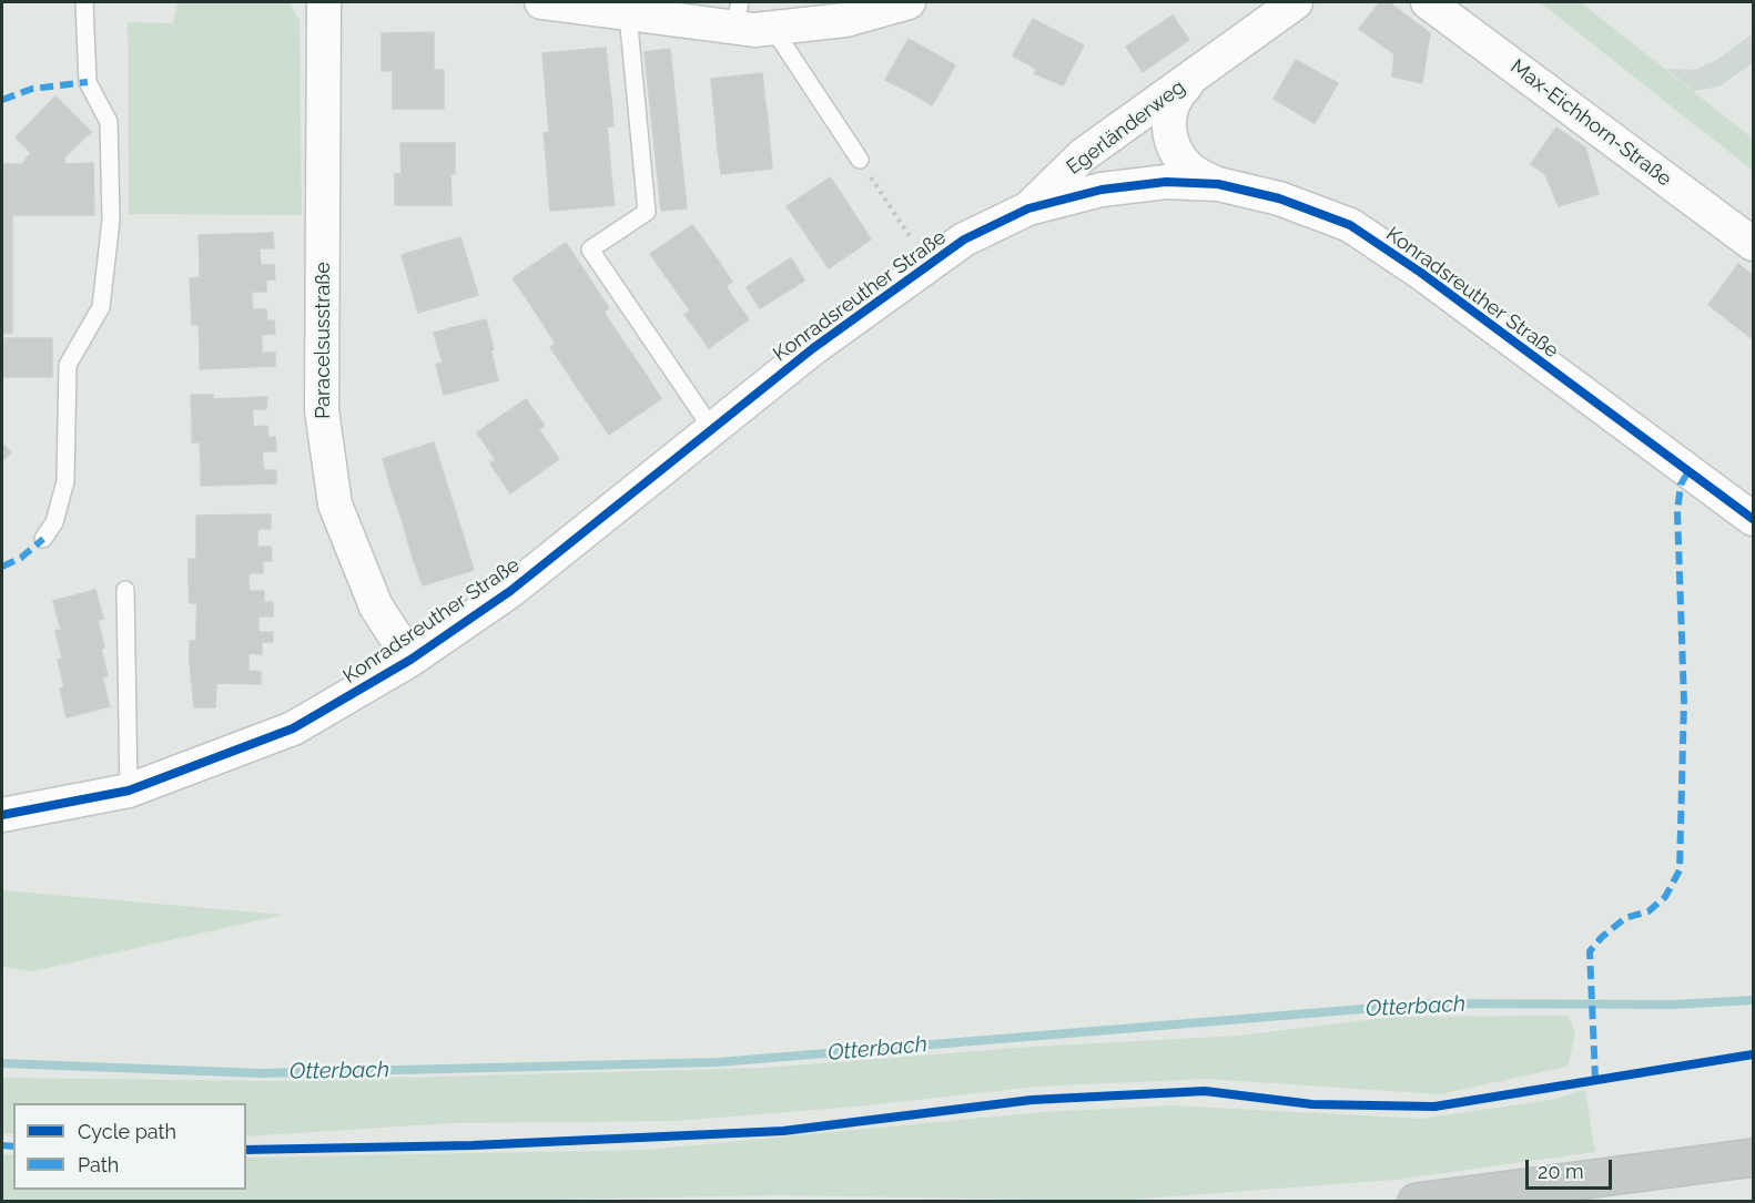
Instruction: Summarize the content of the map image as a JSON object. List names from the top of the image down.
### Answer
{
  "streets": {
    "street": [
      "Max-Eichhorn-Straße",
      "Egerländerweg",
      "Konradsreuther Straße",
      "Paracelsusstraße"
    ]
  },
  "crossings": [
    ["Egerländerweg", "Konradsreuther Straße"],
    ["Konradsreuther Straße", "Paracelsusstraße"]
  ],
  "water": ["Otterbach"],
  "legend": ["Cycle path", "Path"],
  "scale_bar": "20 m"
}
